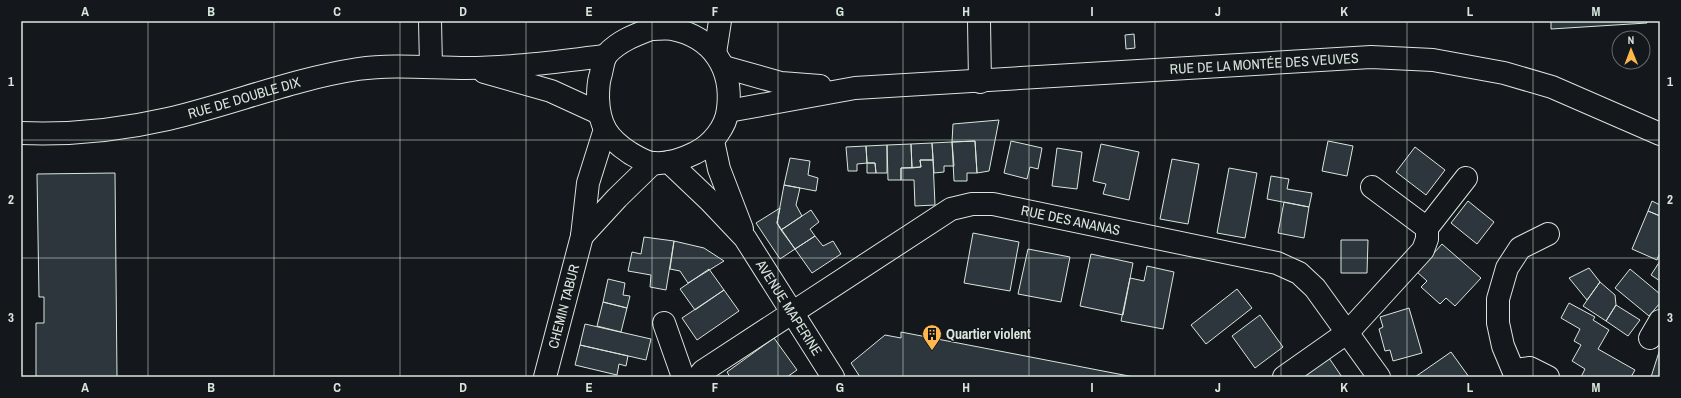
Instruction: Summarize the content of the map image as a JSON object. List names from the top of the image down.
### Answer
{
  "streets": {
    "street": [
      "RUE DE LA MONTÉE DES VEUVES",
      "RUE DE DOUBLE DIX",
      "RUE DES ANANAS",
      "CHEMIN TABUR",
      "AVENUE MAPERINE"
    ]
  },
  "crossings": [
    ["RUE DE DOUBLE DIX", "CHEMIN TABUR"],
    ["RUE DE DOUBLE DIX", "AVENUE MAPERINE"],
    ["RUE DES ANANAS", "AVENUE MAPERINE"],
    ["CHEMIN TABUR", "AVENUE MAPERINE"]
  ],
  "places": {
    "building": ["Quartier violent"]
  },
  "north": "top",
  "grid": {
    "columns": [
      "A",
      "B",
      "C",
      "D",
      "E",
      "F",
      "G",
      "H",
      "I",
      "J",
      "K",
      "L",
      "M"
    ],
    "rows": ["1", "2", "3"]
  }
}
